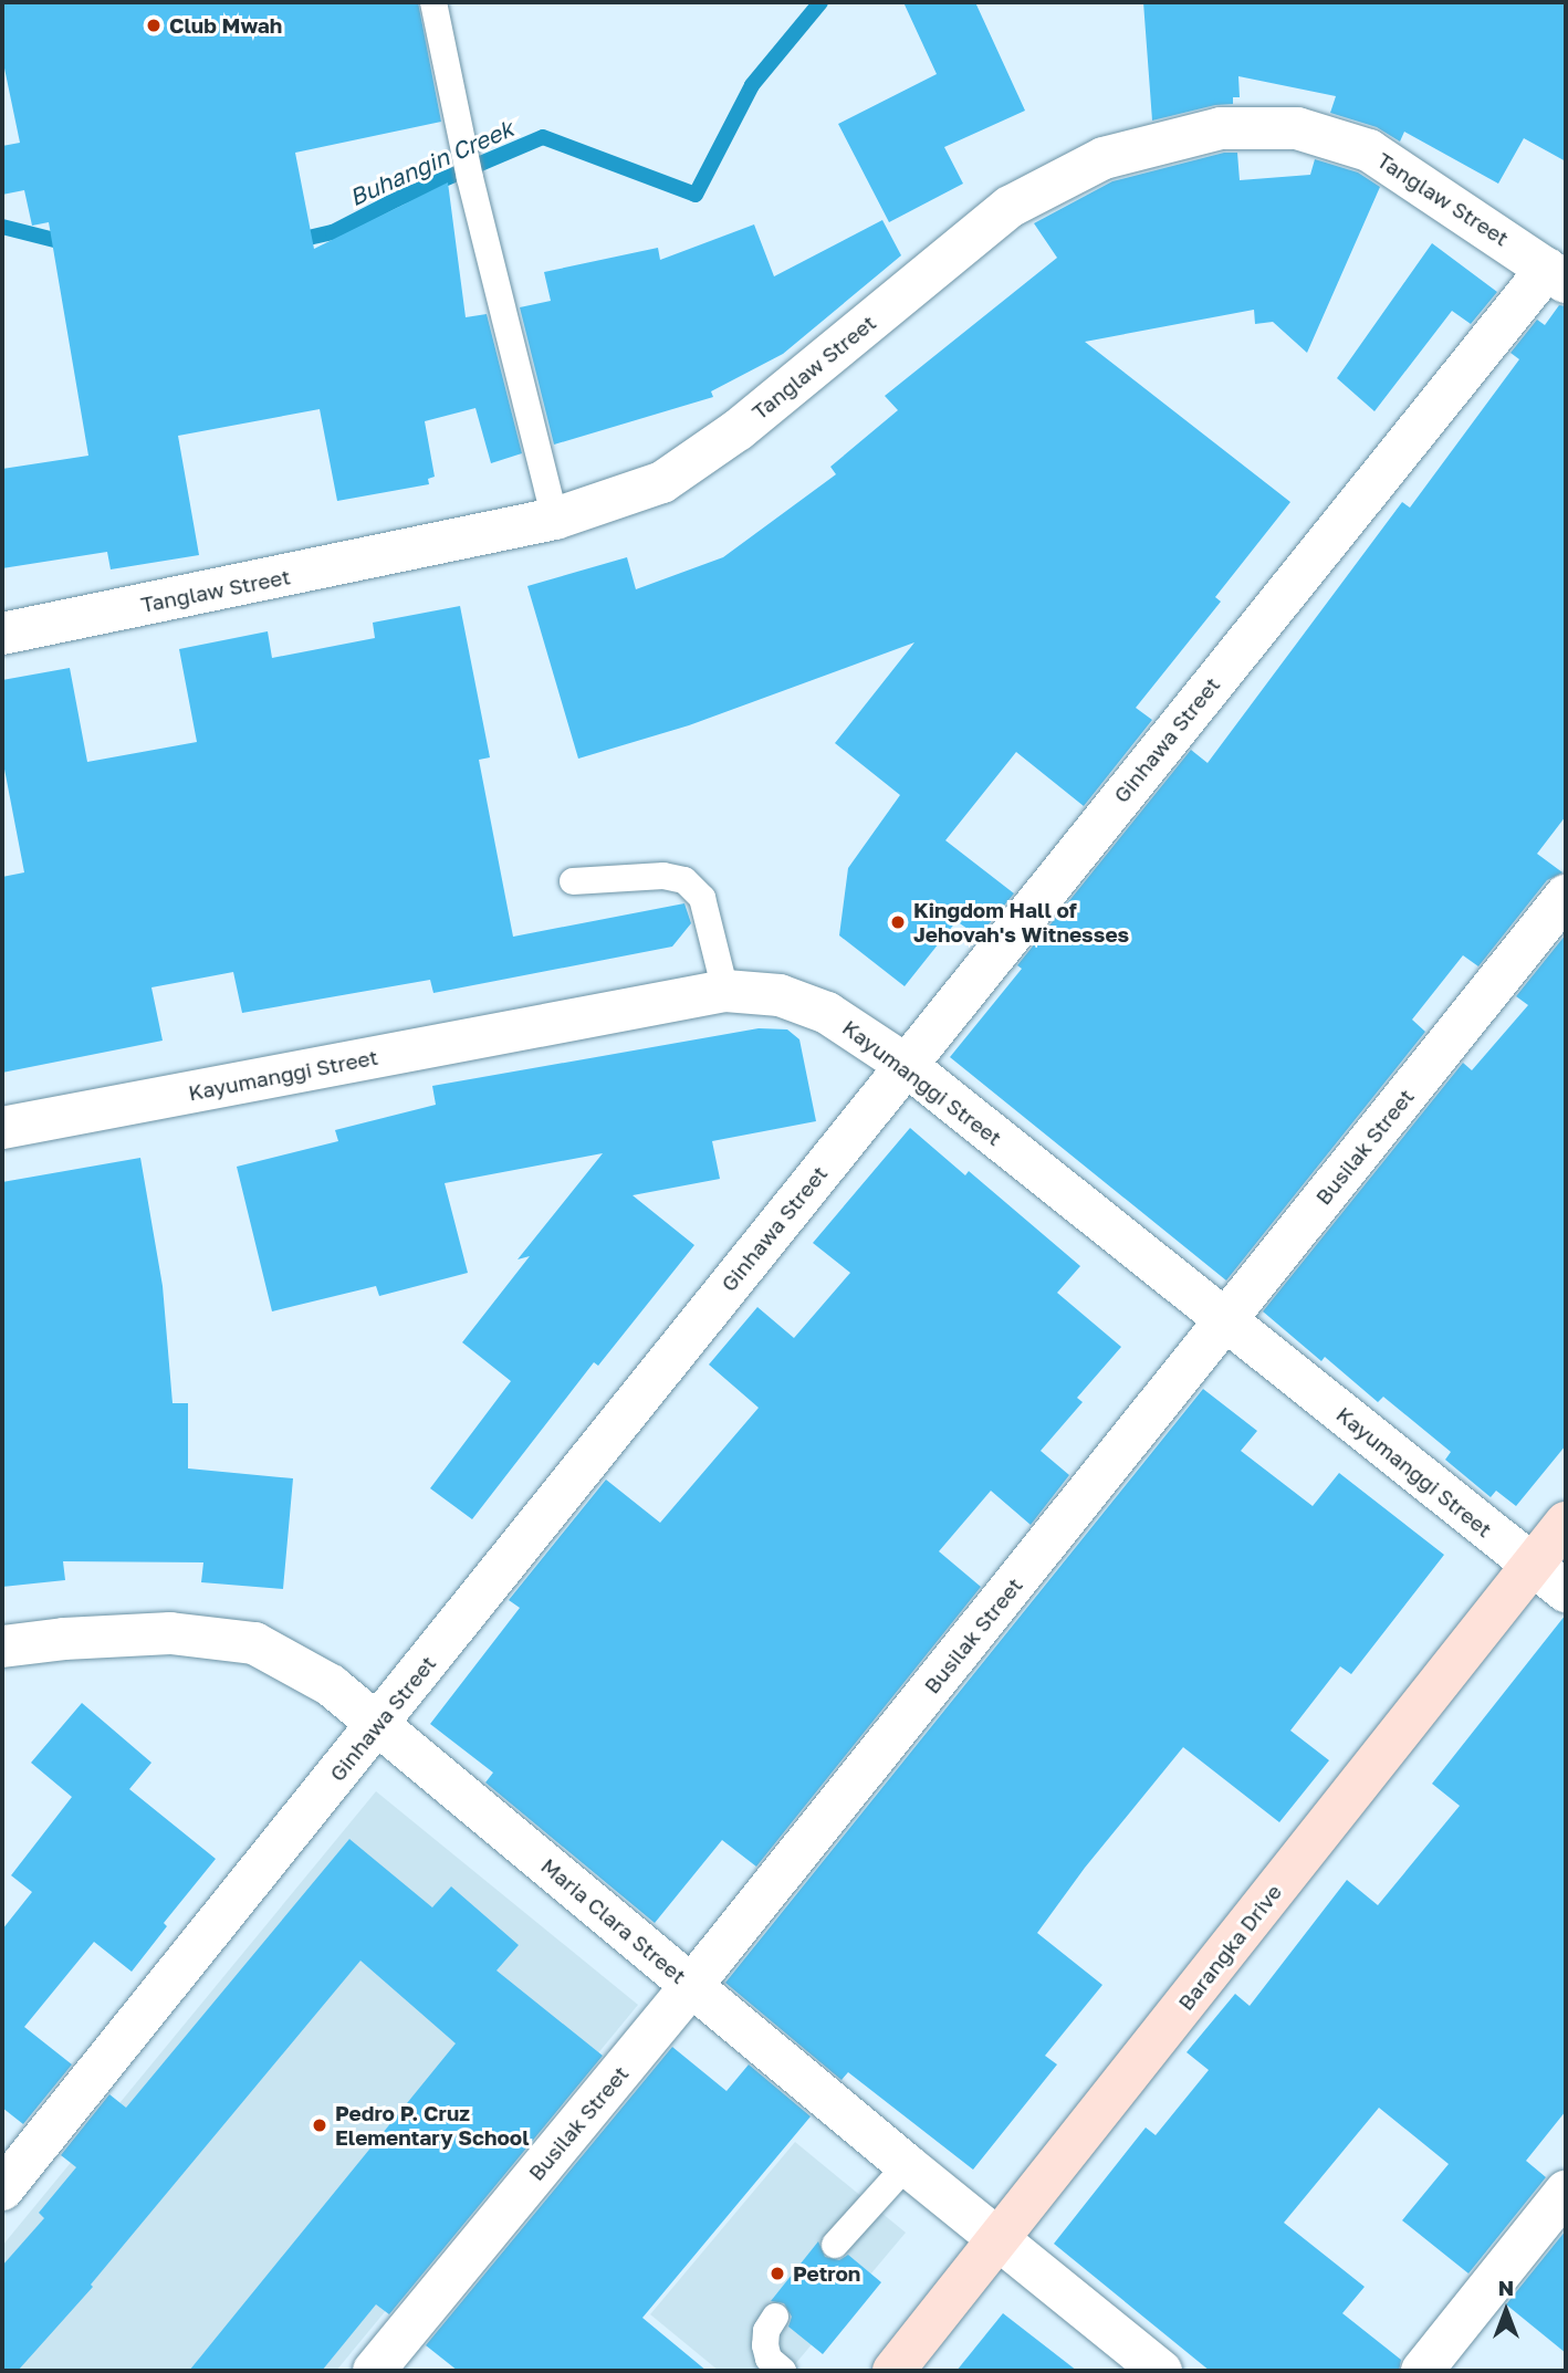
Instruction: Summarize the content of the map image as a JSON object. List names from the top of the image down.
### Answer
{
  "streets": {
    "main road": ["Barangka Drive"],
    "street": [
      "Tanglaw Street",
      "Ginhawa Street",
      "Kayumanggi Street",
      "Busilak Street",
      "Maria Clara Street"
    ]
  },
  "crossings": [
    ["Tanglaw Street", "Ginhawa Street"],
    ["Ginhawa Street", "Kayumanggi Street"],
    ["Ginhawa Street", "Maria Clara Street"],
    ["Kayumanggi Street", "Busilak Street"],
    ["Kayumanggi Street", "Barangka Drive"],
    ["Busilak Street", "Maria Clara Street"],
    ["Maria Clara Street", "Barangka Drive"]
  ],
  "water": ["Buhangin Creek"],
  "places": [
    "Club Mwah",
    "Kingdom Hall of Jehovah's Witnesses",
    "Pedro P. Cruz Elementary School",
    "Petron"
  ],
  "north": "top"
}
